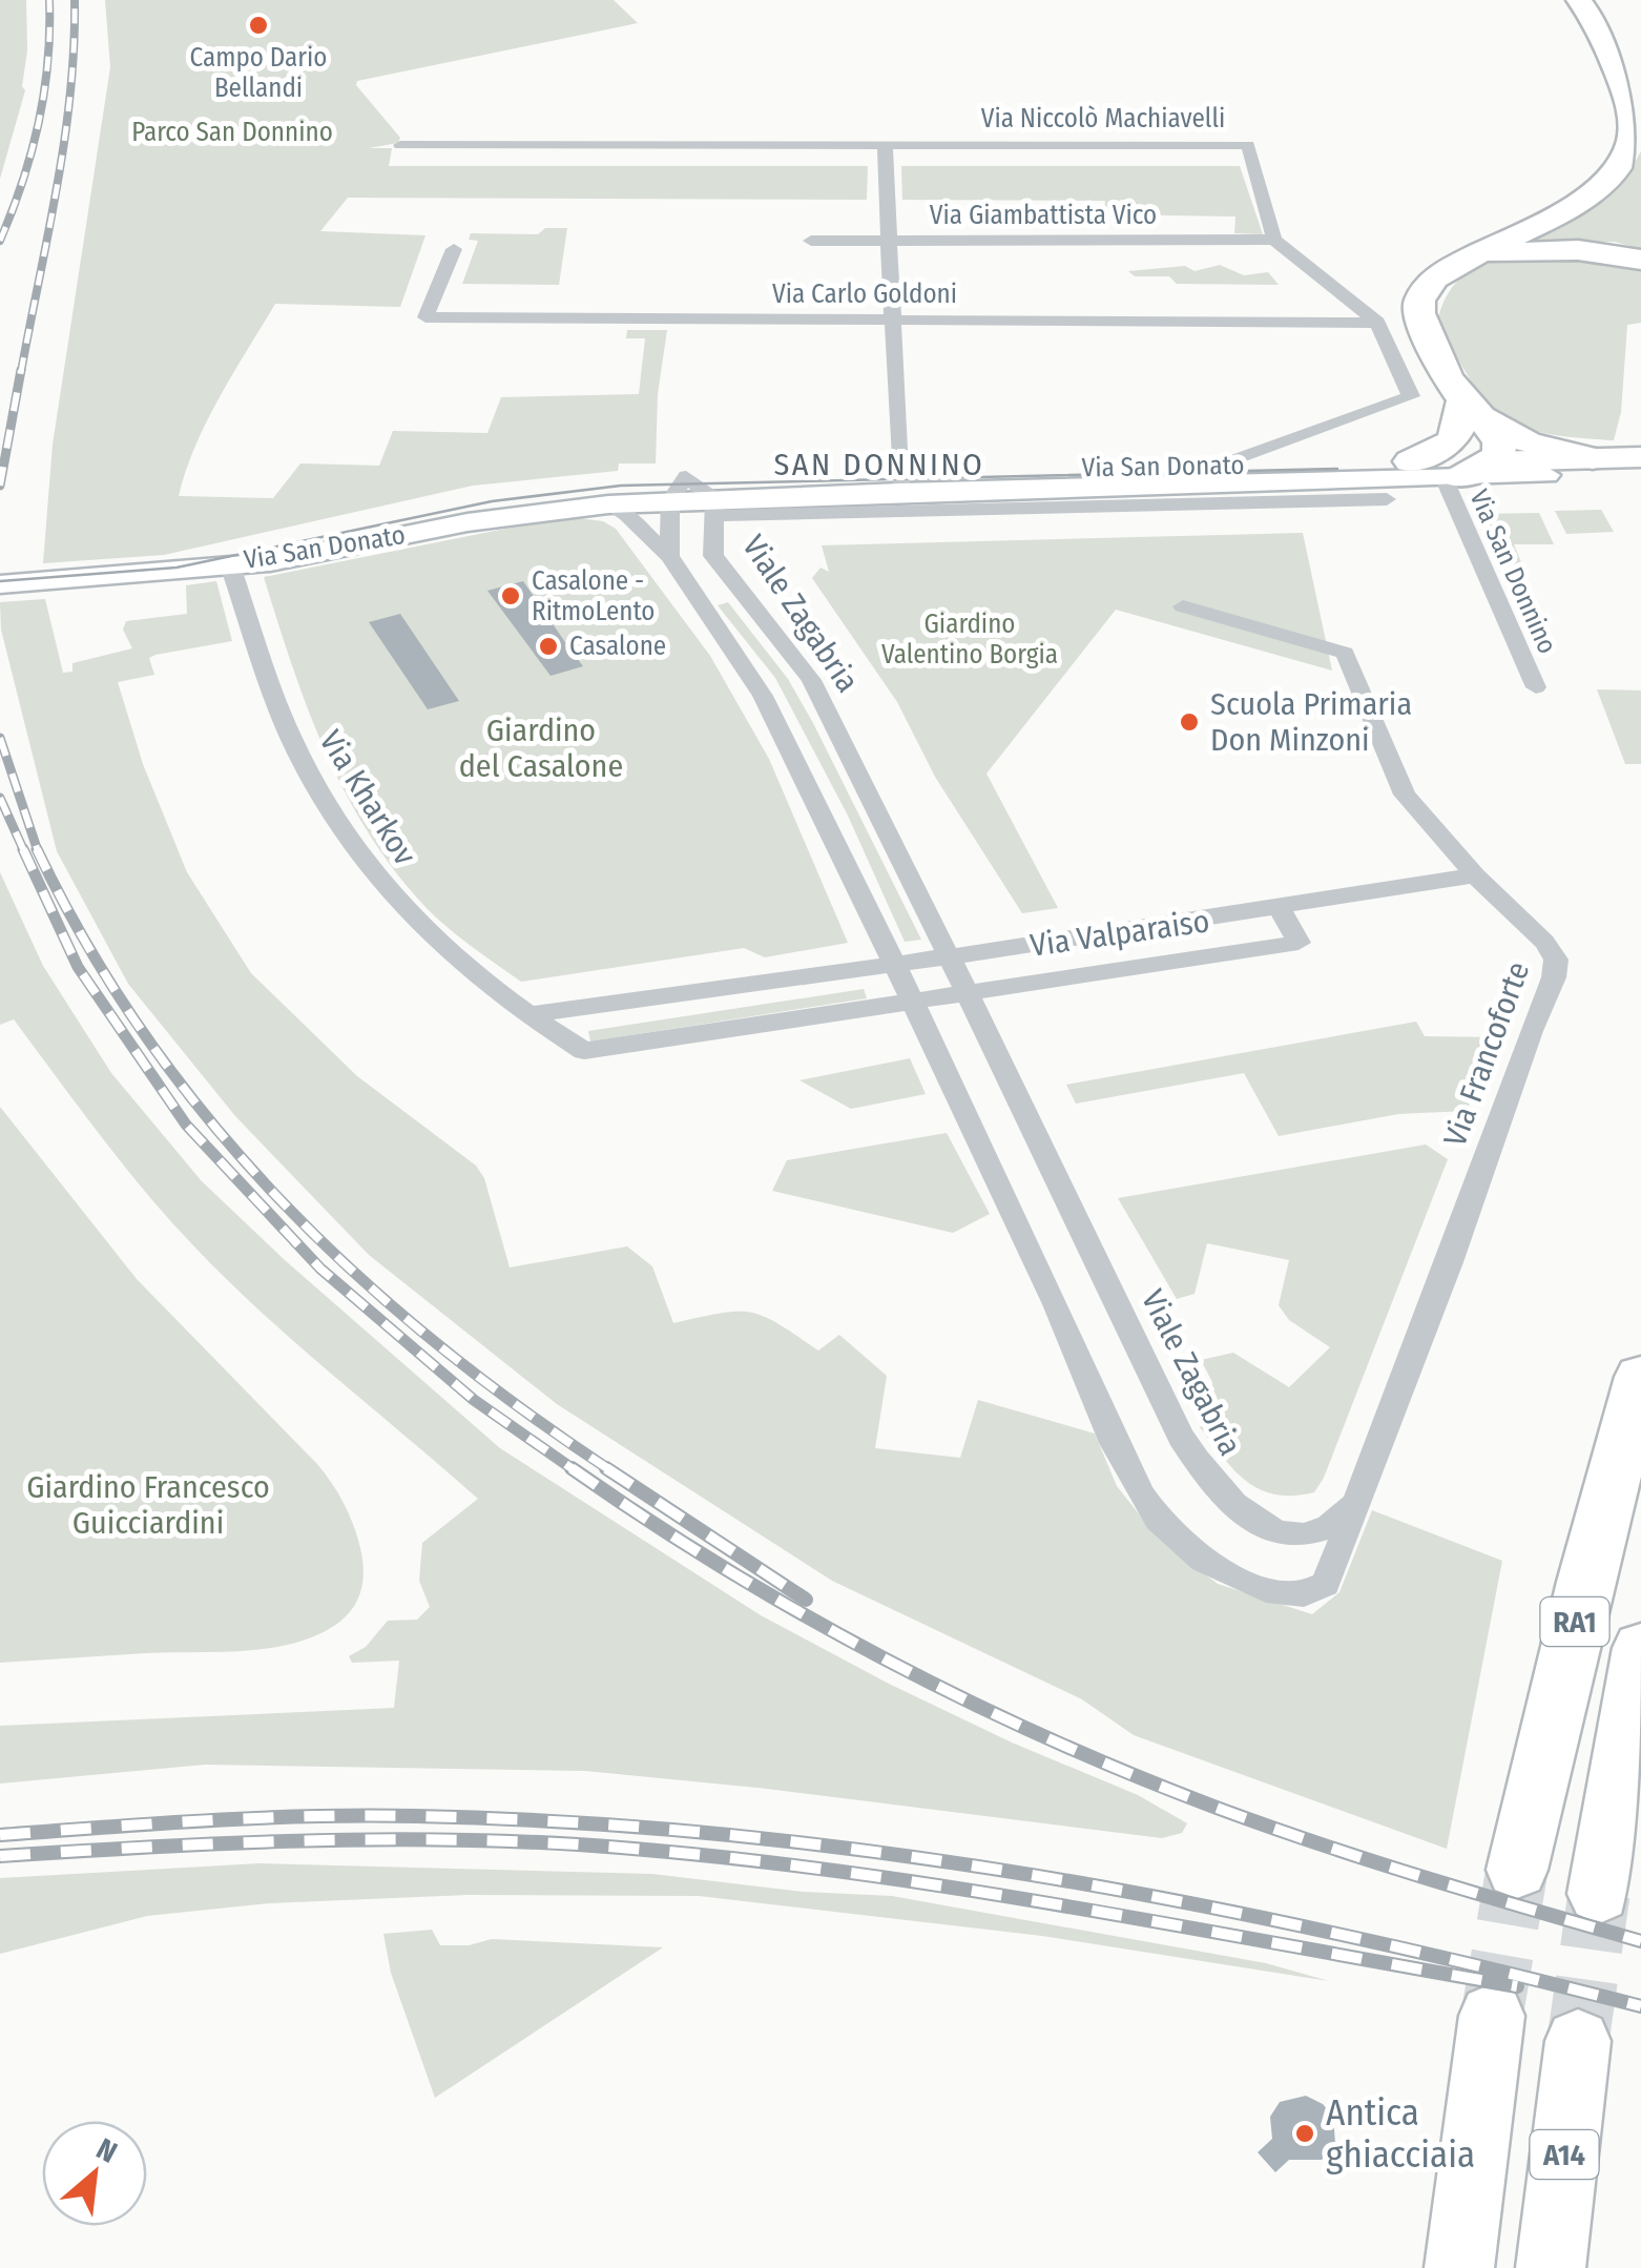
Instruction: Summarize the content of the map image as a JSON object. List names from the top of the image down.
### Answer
{
  "streets": {
    "highway": ["RA1", "A14"],
    "main road": ["Via San Donato"],
    "street": [
      "Via Niccolò Machiavelli",
      "Via Giambattista Vico",
      "Via Carlo Goldoni",
      "Via San Donnino",
      "Viale Zagabria",
      "Via Kharkov",
      "Via Valparaiso",
      "Via Francoforte"
    ]
  },
  "crossings": [
    ["Via Niccolò Machiavelli", "Via Giambattista Vico"],
    ["Via San Donato", "Via San Donnino"],
    ["Via San Donato", "Viale Zagabria"],
    ["Via San Donato", "Via Kharkov"],
    ["Viale Zagabria", "Via Valparaiso"],
    ["Viale Zagabria", "Via Francoforte"],
    ["Via Kharkov", "Via Valparaiso"],
    ["Via Valparaiso", "Via Francoforte"]
  ],
  "districts": ["SAN DONNINO"],
  "parks": [
    "Parco San Donnino",
    "Giardino Valentino Borgia",
    "Giardino del Casalone",
    "Giardino Francesco Guicciardini"
  ],
  "places": [
    "Campo Dario Bellandi",
    "Casalone - RitmoLento",
    "Casalone",
    "Scuola Primaria Don Minzoni",
    "Antica ghiacciaia"
  ],
  "north": "top right"
}
